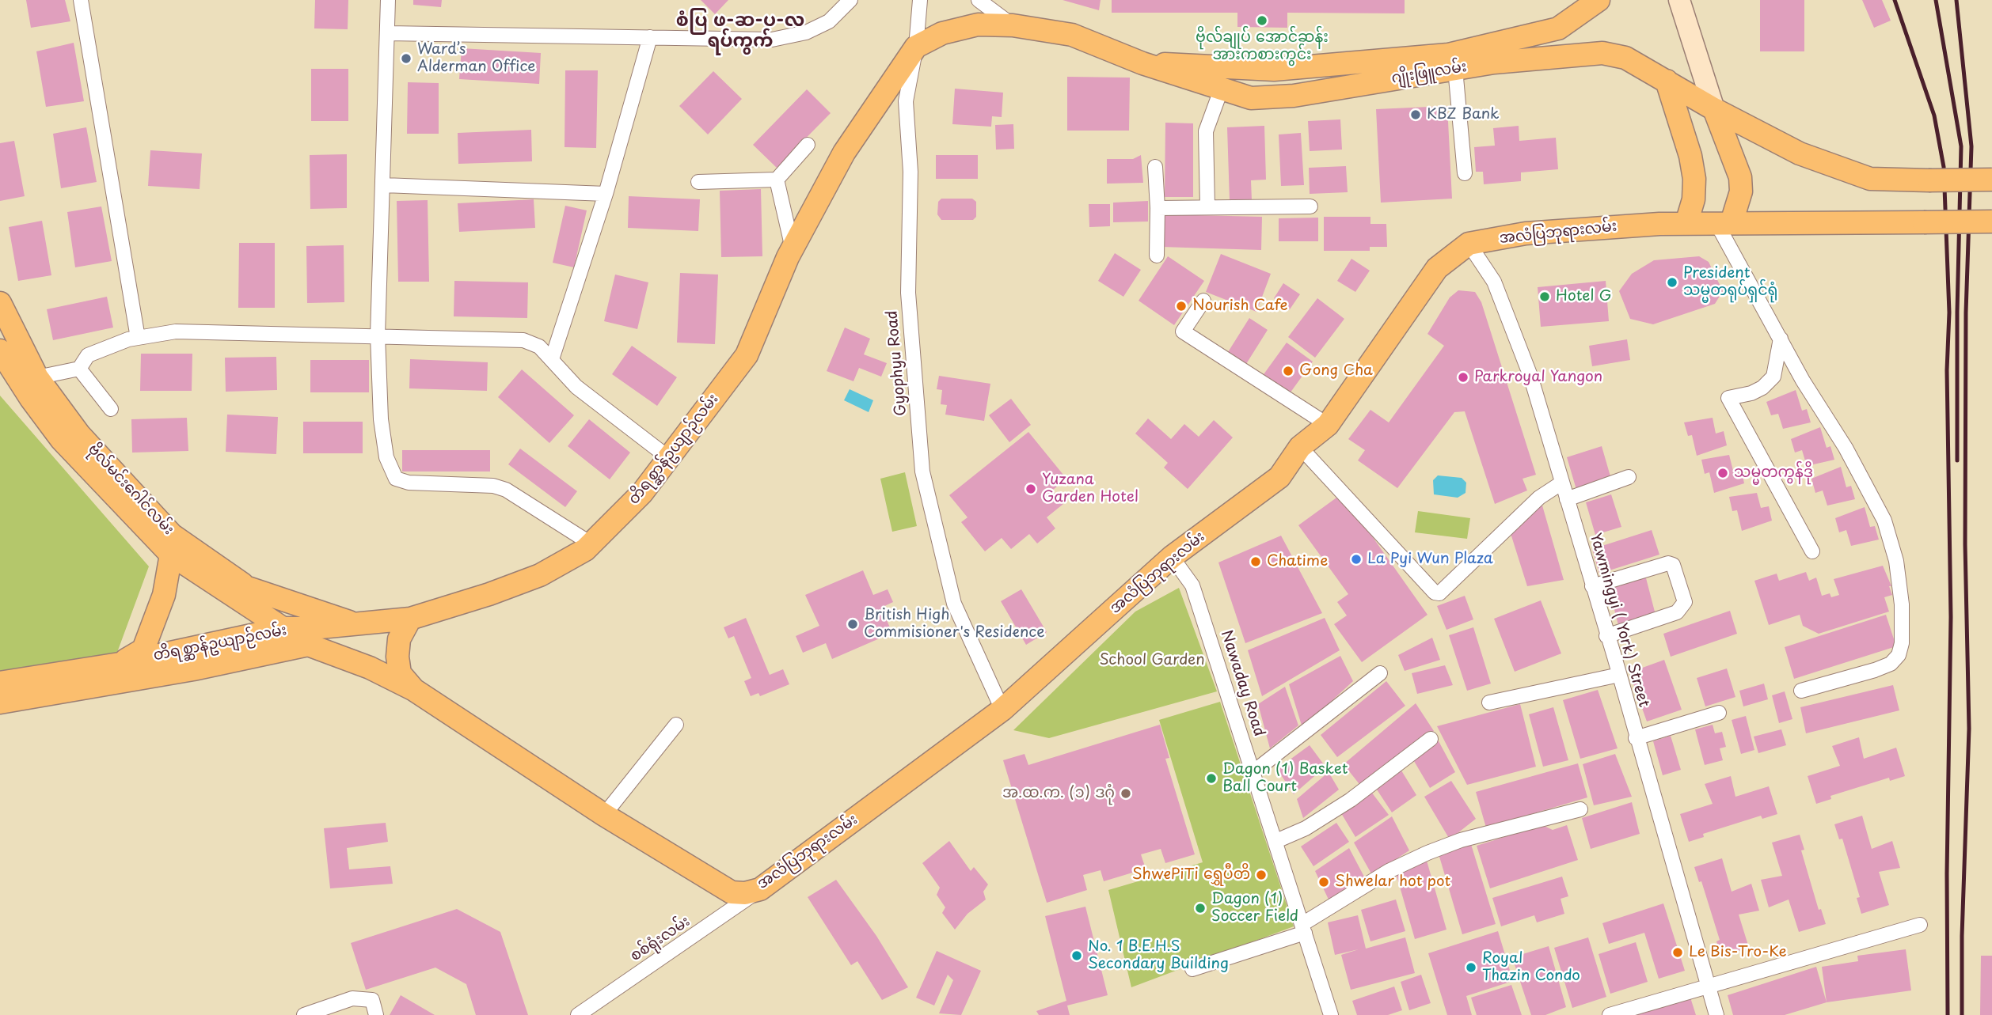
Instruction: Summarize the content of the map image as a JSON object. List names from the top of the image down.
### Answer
{
  "streets": {
    "main road": [
      "ဂျိုးဖြူလမ်း",
      "အလံပြဘုရားလမ်း",
      "တိရစ္ဆာန်ဥယျာဉ်လမ်း",
      "ဗိုလ်မင်းဂေါင်လမ်း"
    ],
    "street": [
      "Gyophyu Road",
      "Yawmingyi ( York) Street",
      "Nawaday Road",
      "စစ်ရုံးလမ်း"
    ]
  },
  "crossings": [
    ["ဂျိုးဖြူလမ်း", "Gyophyu Road"],
    ["ဂျိုးဖြူလမ်း", "တိရစ္ဆာန်ဥယျာဉ်လမ်း"],
    ["အလံပြဘုရားလမ်း", "Gyophyu Road"],
    ["အလံပြဘုရားလမ်း", "ဗိုလ်မင်းဂေါင်လမ်း"],
    ["အလံပြဘုရားလမ်း", "Yawmingyi ( York) Street"],
    ["အလံပြဘုရားလမ်း", "Nawaday Road"],
    ["အလံပြဘုရားလမ်း", "စစ်ရုံးလမ်း"],
    ["Gyophyu Road", "တိရစ္ဆာန်ဥယျာဉ်လမ်း"],
    ["တိရစ္ဆာန်ဥယျာဉ်လမ်း", "ဗိုလ်မင်းဂေါင်လမ်း"]
  ],
  "districts": ["စံပြ ဖ-ဆ-ပ-လ ရပ်ကွက်"],
  "parks": ["School Garden"],
  "places": [
    "ဗိုလ်ချုပ် အောင်ဆန်း အားကစားကွင်း",
    "Ward’s Alderman Office",
    "KBZ Bank",
    "President သမ္မတရုပ်ရှင်ရုံ",
    "Hotel G",
    "Nourish Cafe",
    "Gong Cha",
    "Parkroyal Yangon",
    "သမ္မတကွန်ဒို",
    "Yuzana Garden Hotel",
    "La Pyi Wun Plaza",
    "Chatime",
    "British High Commisioner's Residence",
    "Dagon (1) Basket Ball Court",
    "အ.ထ.က. (၁) ဒဂုံ",
    "ShwePiTi ရွှေပီတိ",
    "Shwelar hot pot",
    "Dagon (1) Soccer Field",
    "Le Bis-Tro-Ke",
    "No. 1 B.E.H.S Secondary Building",
    "Royal Thazin Condo"
  ]
}
